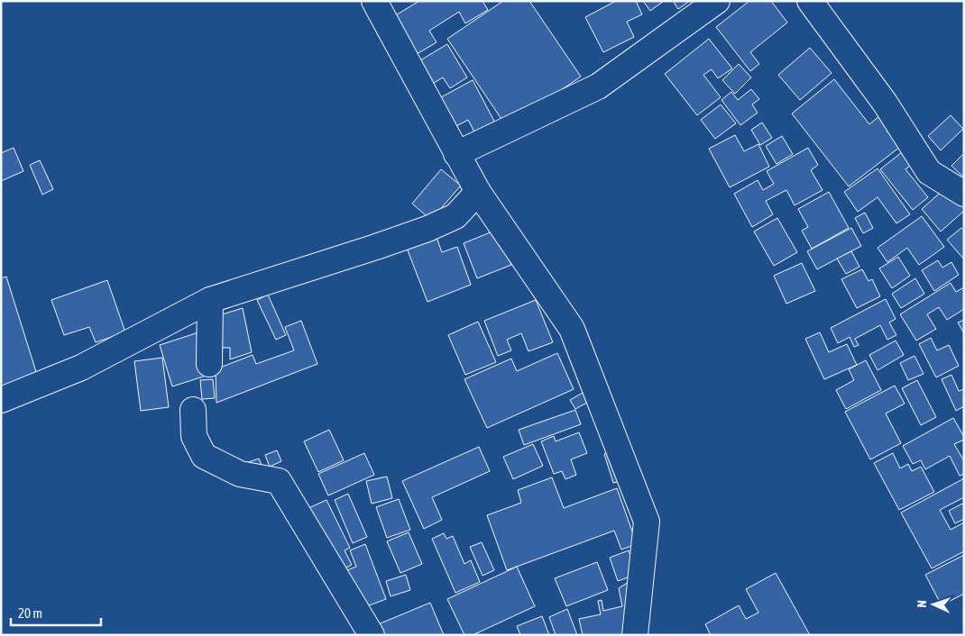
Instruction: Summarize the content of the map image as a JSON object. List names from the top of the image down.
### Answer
{
  "scale_bar": "20 m",
  "north": "left"
}
